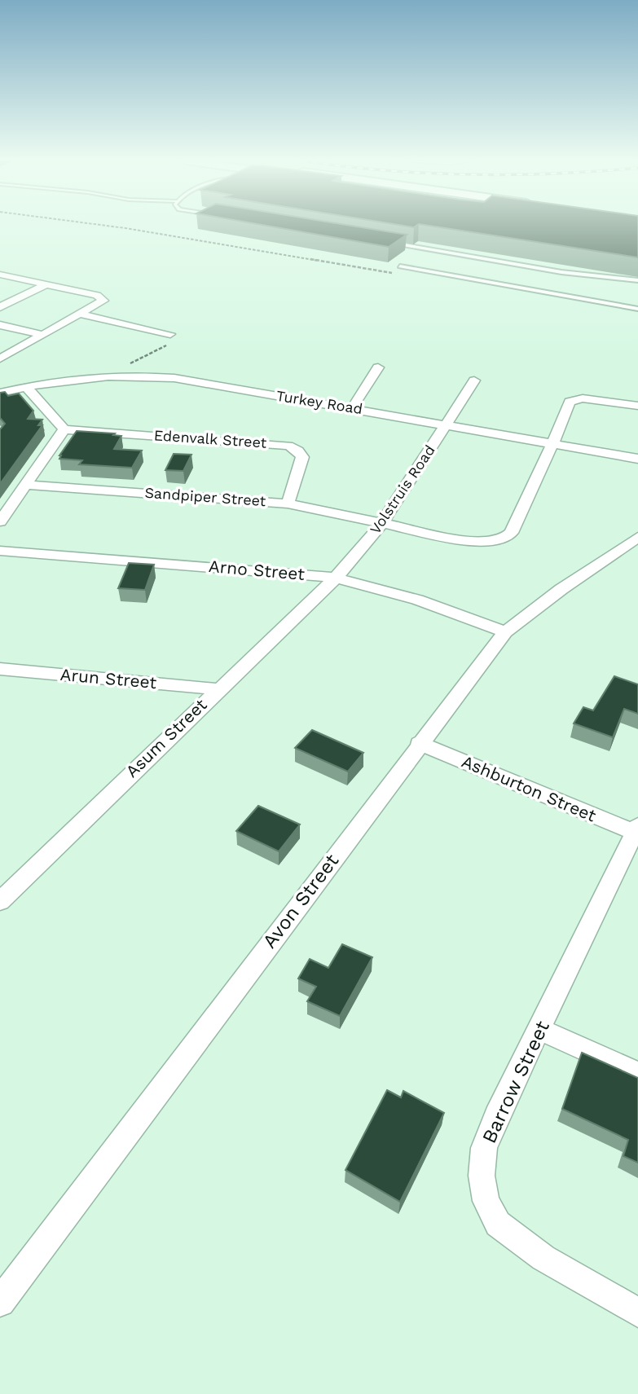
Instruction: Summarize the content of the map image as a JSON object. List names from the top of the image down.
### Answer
{
  "streets": {
    "street": [
      "Turkey Road",
      "Edenvalk Street",
      "Volstruis Road",
      "Sandpiper Street",
      "Arno Street",
      "Arun Street",
      "Asum Street",
      "Ashburton Street",
      "Avon Street",
      "Barrow Street"
    ]
  },
  "crossings": [
    ["Turkey Road", "Volstruis Road"],
    ["Turkey Road", "Sandpiper Street"],
    ["Edenvalk Street", "Sandpiper Street"],
    ["Volstruis Road", "Sandpiper Street"],
    ["Volstruis Road", "Arno Street"],
    ["Volstruis Road", "Asum Street"],
    ["Arno Street", "Asum Street"],
    ["Arno Street", "Avon Street"],
    ["Arun Street", "Asum Street"],
    ["Ashburton Street", "Avon Street"],
    ["Ashburton Street", "Barrow Street"]
  ]
}
